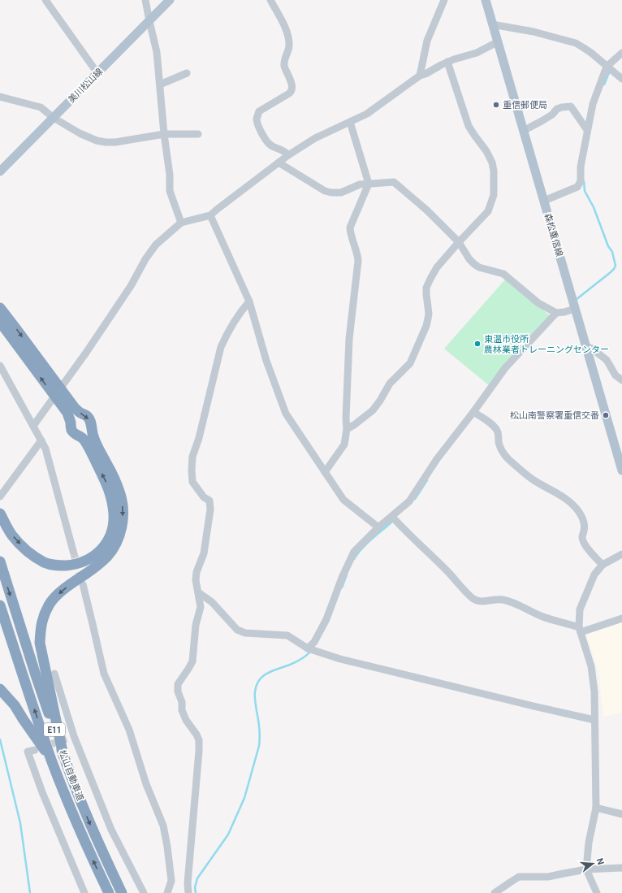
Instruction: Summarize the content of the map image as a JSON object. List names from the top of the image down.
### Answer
{
  "streets": {
    "highway": ["E11", "松山自動車道"],
    "main road": ["美川松山線", "森松重信線"]
  },
  "places": ["重信郵便局", "東温市役所 農林業者トレーニングセンター", "松山南警察署重信交番"],
  "north": "right"
}
